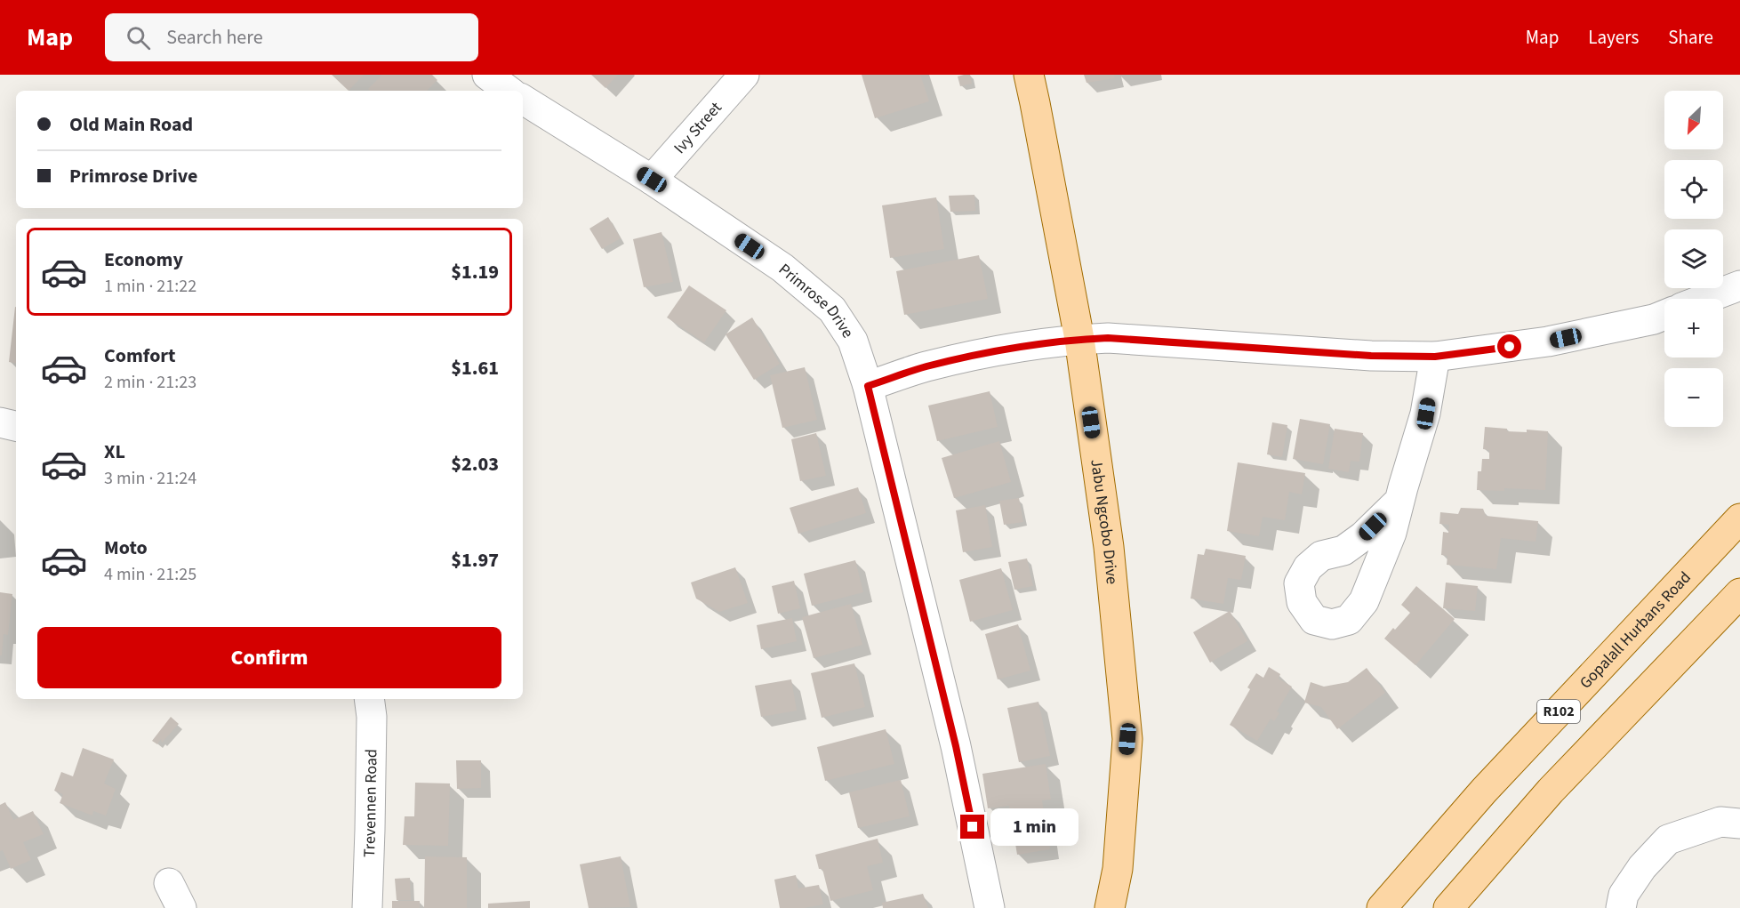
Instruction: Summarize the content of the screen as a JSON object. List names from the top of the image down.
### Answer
{
  "streets": {
    "main road": ["Jabu Ngcobo Drive", "Gopalall Hurbans Road", "R102"],
    "street": ["Ivy Street", "Primrose Drive", "Trevennen Road"]
  },
  "crossings": [
    ["Ivy Street", "Primrose Drive"]
  ],
  "north": "bottom left",
  "page": {
    "header": "Map",
    "search": "Search here",
    "nav": ["Map", "Layers", "Share"],
    "map_buttons": ["+", "−"],
    "banner": ["Old Main Road", "Primrose Drive"],
    "list": [
      {
        "name": "Economy",
        "note": "1 min · 21:22",
        "value": "$1.19"
      },
      {
        "name": "Comfort",
        "note": "2 min · 21:23",
        "value": "$1.61"
      },
      {
        "name": "XL",
        "note": "3 min · 21:24",
        "value": "$2.03"
      },
      {
        "name": "Moto",
        "note": "4 min · 21:25",
        "value": "$1.97"
      }
    ],
    "buttons": "Confirm",
    "bubble": "1 min"
  }
}
